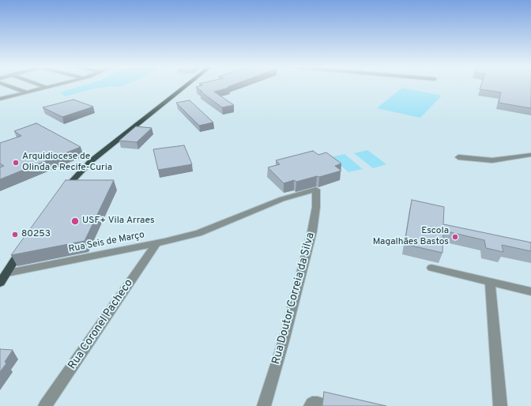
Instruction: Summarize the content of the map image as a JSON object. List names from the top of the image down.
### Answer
{
  "streets": {
    "street": ["Rua Seis de Março", "Rua Doutor Correia da Silva", "Rua Coronel Pacheco"]
  },
  "crossings": [
    ["Rua Seis de Março", "Rua Doutor Correia da Silva"],
    ["Rua Seis de Março", "Rua Coronel Pacheco"]
  ],
  "places": [
    "Arquidiocese de Olinda e Recife-Curia",
    "USF+ Vila Arraes",
    "80253",
    "Escola Magalhães Bastos"
  ]
}
